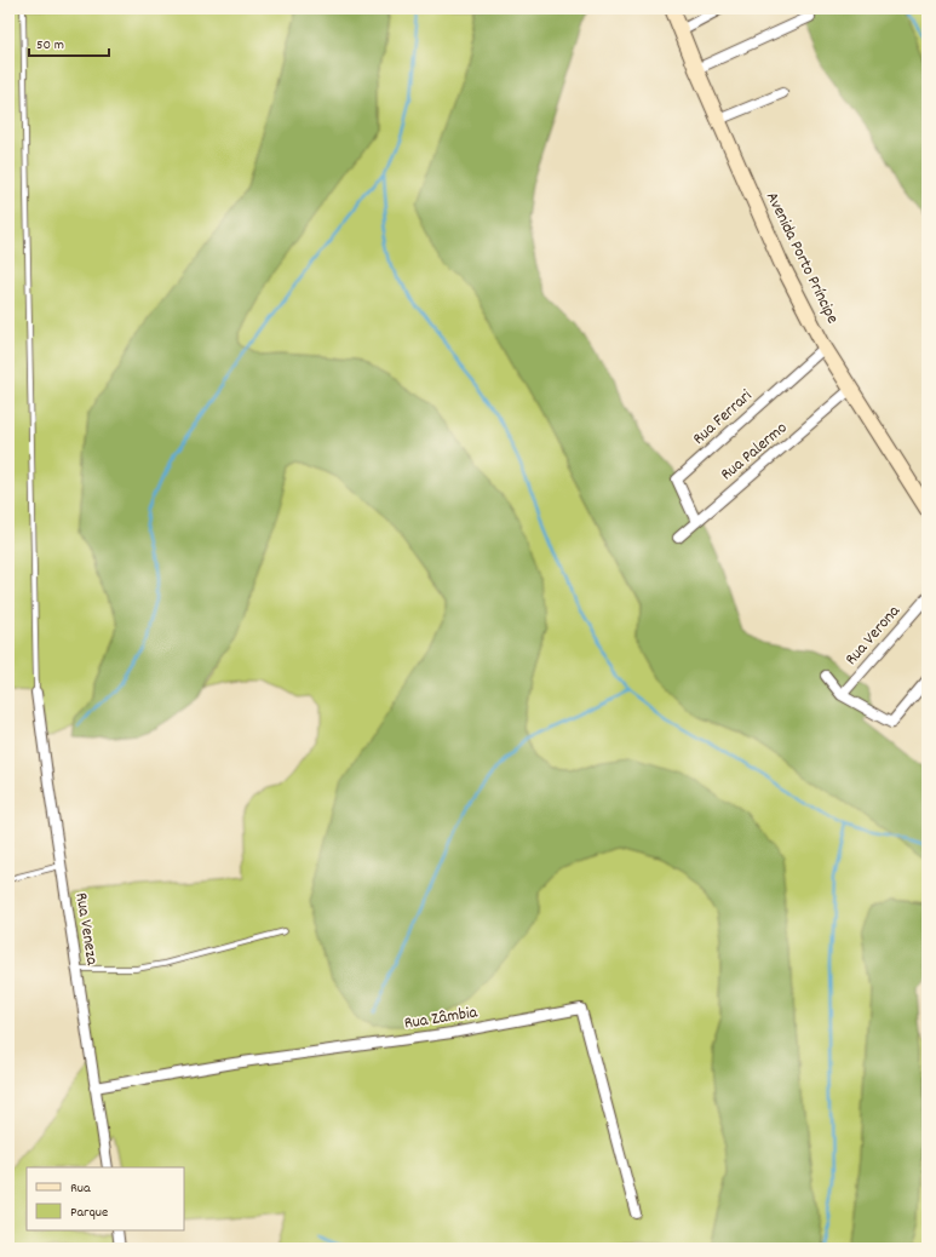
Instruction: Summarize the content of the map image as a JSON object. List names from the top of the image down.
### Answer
{
  "streets": {
    "street": [
      "Avenida Porto Príncipe",
      "Rua Ferrari",
      "Rua Palermo",
      "Rua Verona",
      "Rua Veneza",
      "Rua Zâmbia"
    ]
  },
  "crossings": [
    ["Avenida Porto Príncipe", "Rua Ferrari"],
    ["Avenida Porto Príncipe", "Rua Palermo"],
    ["Rua Ferrari", "Rua Palermo"],
    ["Rua Veneza", "Rua Zâmbia"]
  ],
  "legend": ["Rua", "Parque"],
  "scale_bar": "50 m"
}
